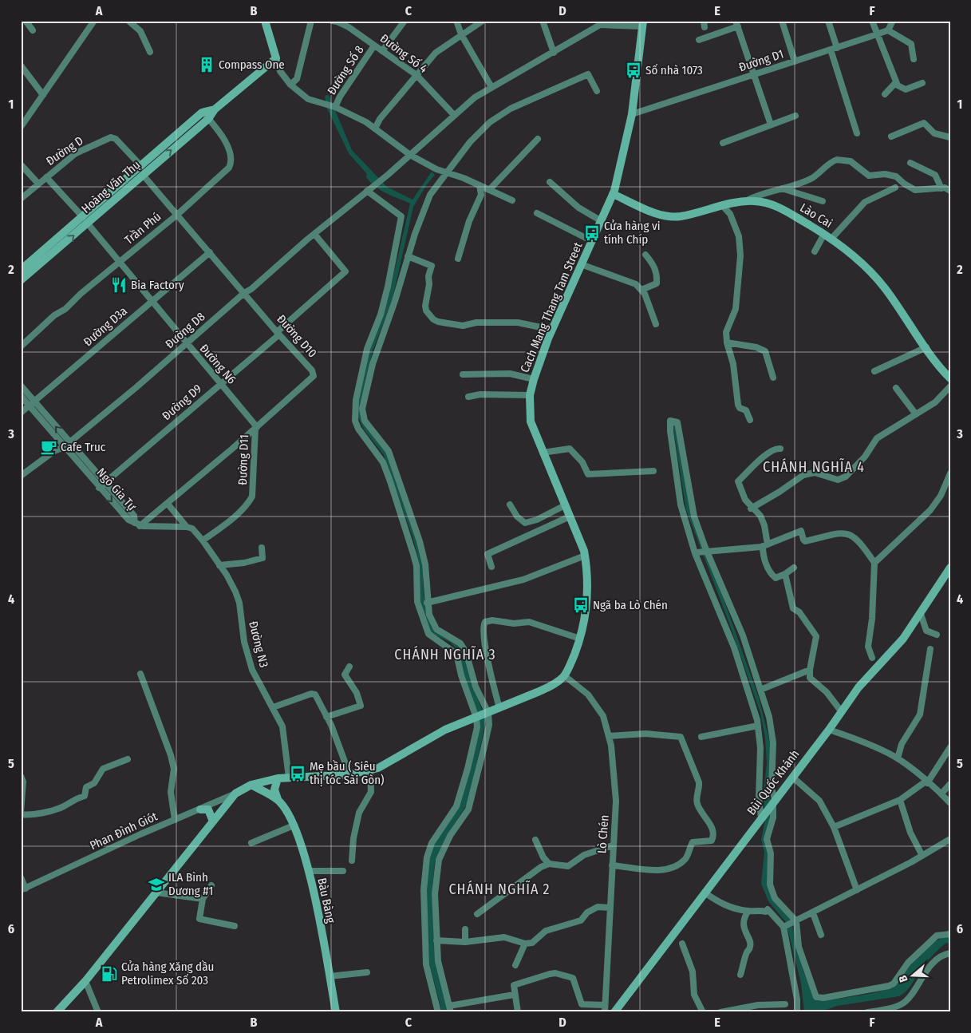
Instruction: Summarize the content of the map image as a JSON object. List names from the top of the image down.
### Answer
{
  "streets": {
    "street": [
      "Đường Số 4",
      "Đường D1",
      "Đường Số 8",
      "Đường D",
      "Hoàng Văn Thụ",
      "Lào Cai",
      "Trần Phú",
      "Cach Mang Thang Tam Street",
      "Đường D3a",
      "Đường D8",
      "Đường D10",
      "Đường N6",
      "Đường D9",
      "Đường D11",
      "Ngô Gia Tự",
      "Đường N3",
      "Bùi Quốc Khánh",
      "Phan Đình Giót",
      "Lò Chén",
      "Bàu Bàng"
    ]
  },
  "crossings": [
    ["Đường Số 4", "Đường Số 8"],
    ["Đường Số 4", "Đường D8"],
    ["Đường D1", "Cach Mang Thang Tam Street"],
    ["Đường D", "Hoàng Văn Thụ"],
    ["Đường D", "Đường N6"],
    ["Hoàng Văn Thụ", "Trần Phú"],
    ["Hoàng Văn Thụ", "Đường D10"],
    ["Hoàng Văn Thụ", "Đường N6"],
    ["Lào Cai", "Cach Mang Thang Tam Street"],
    ["Trần Phú", "Đường D10"],
    ["Trần Phú", "Đường N6"],
    ["Cach Mang Thang Tam Street", "Lò Chén"],
    ["Đường D3a", "Đường D10"],
    ["Đường D3a", "Đường N6"],
    ["Đường D3a", "Ngô Gia Tự"],
    ["Đường D8", "Đường D10"],
    ["Đường D8", "Đường N6"],
    ["Đường D8", "Đường D9"],
    ["Đường D8", "Ngô Gia Tự"],
    ["Đường D10", "Đường N6"],
    ["Đường D10", "Đường D9"],
    ["Đường D10", "Đường D11"],
    ["Đường D10", "Ngô Gia Tự"],
    ["Đường D10", "Đường N3"],
    ["Đường N6", "Đường D9"],
    ["Đường N6", "Đường D11"],
    ["Đường D9", "Ngô Gia Tự"],
    ["Đường D11", "Đường N3"],
    ["Ngô Gia Tự", "Đường N3"]
  ],
  "districts": ["CHÁNH NGHĨA 4", "CHÁNH NGHĨA 3", "CHÁNH NGHĨA 2"],
  "places": {
    "building": ["Compass One"],
    "bus stop": [
      "Số nhà 1073",
      "Cửa hàng vi tính Chíp",
      "Ngã ba Lò Chén",
      "Mẹ bầu ( Siêu thị tóc Sài Gòn)"
    ],
    "restaurant": ["Bia Factory"],
    "cafe": ["Cafe Truc"],
    "school or university": ["ILA Bình Dương #1"],
    "fuel station": ["Cửa hàng Xăng dầu Petrolimex Số 203"]
  },
  "north": "left",
  "grid": {
    "columns": [
      "A",
      "B",
      "C",
      "D",
      "E",
      "F"
    ],
    "rows": [
      "1",
      "2",
      "3",
      "4",
      "5",
      "6"
    ]
  }
}
